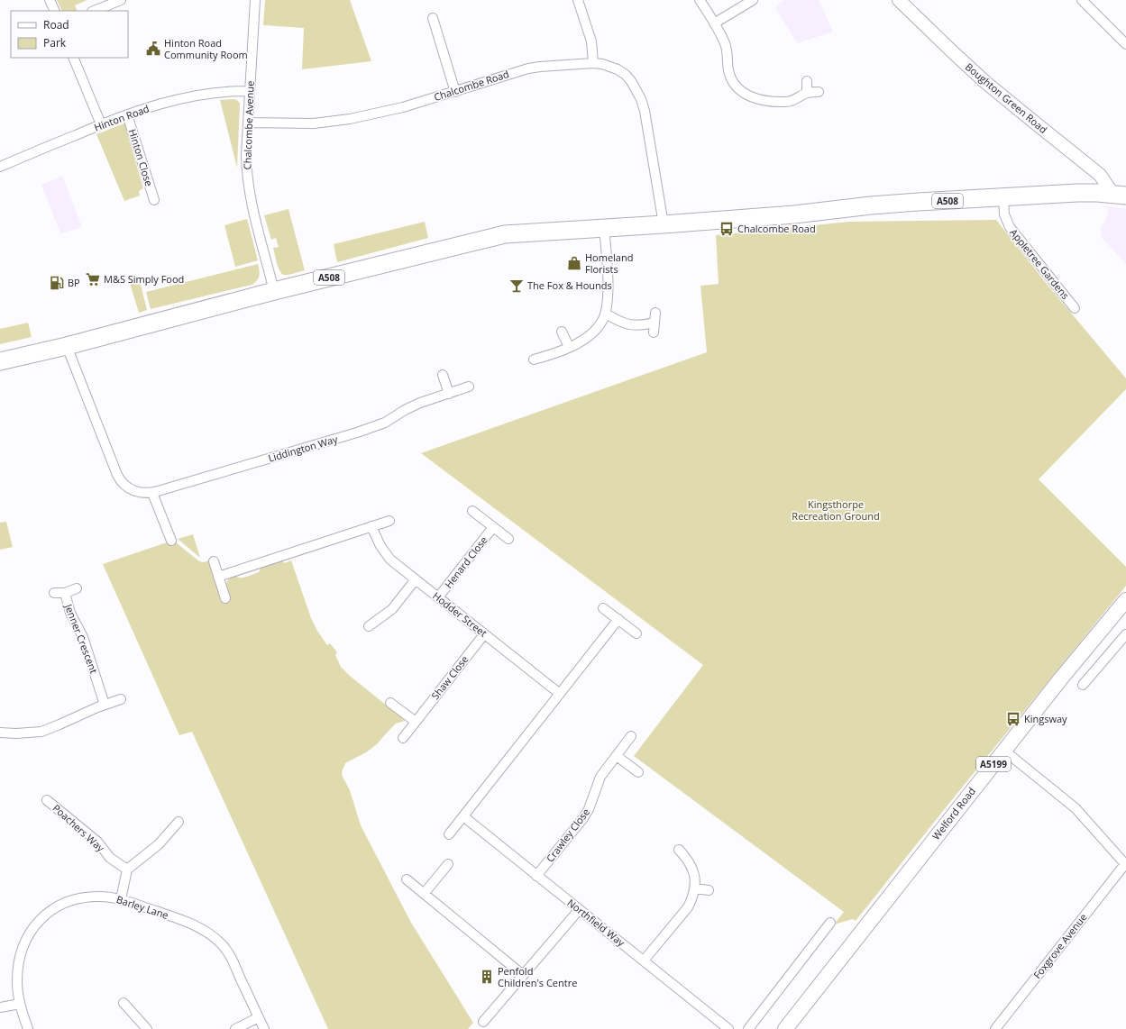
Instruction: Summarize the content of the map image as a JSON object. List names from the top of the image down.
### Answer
{
  "streets": {
    "highway": ["A508"],
    "main road": ["A5199", "Welford Road"],
    "street": [
      "Chalcombe Road",
      "Boughton Green Road",
      "Hinton Road",
      "Chalcombe Avenue",
      "Hinton Close",
      "Appletree Gardens",
      "Liddington Way",
      "Henard Close",
      "Hodder Street",
      "Jenner Crescent",
      "Shaw Close",
      "Poachers Way",
      "Crawley Close",
      "Barley Lane",
      "Northfield Way",
      "Foxgrove Avenue"
    ]
  },
  "crossings": [
    ["Chalcombe Road", "Chalcombe Avenue"],
    ["Chalcombe Road", "A508"],
    ["Boughton Green Road", "A508"],
    ["Hinton Road", "Chalcombe Avenue"],
    ["Hinton Road", "Hinton Close"],
    ["Chalcombe Avenue", "A508"],
    ["A508", "Appletree Gardens"],
    ["A508", "Liddington Way"],
    ["Henard Close", "Hodder Street"],
    ["Hodder Street", "Shaw Close"],
    ["Crawley Close", "Northfield Way"]
  ],
  "parks": ["Kingsthorpe Recreation Ground"],
  "places": {
    "public building": ["Hinton Road Community Room"],
    "bus stop": ["Chalcombe Road", "Kingsway"],
    "shop": ["Homeland Florists"],
    "supermarket": ["M&S Simply Food"],
    "fuel station": ["BP"],
    "bar": ["The Fox & Hounds"],
    "building": ["Penfold Children's Centre"]
  },
  "legend": ["Road", "Park"]
}
